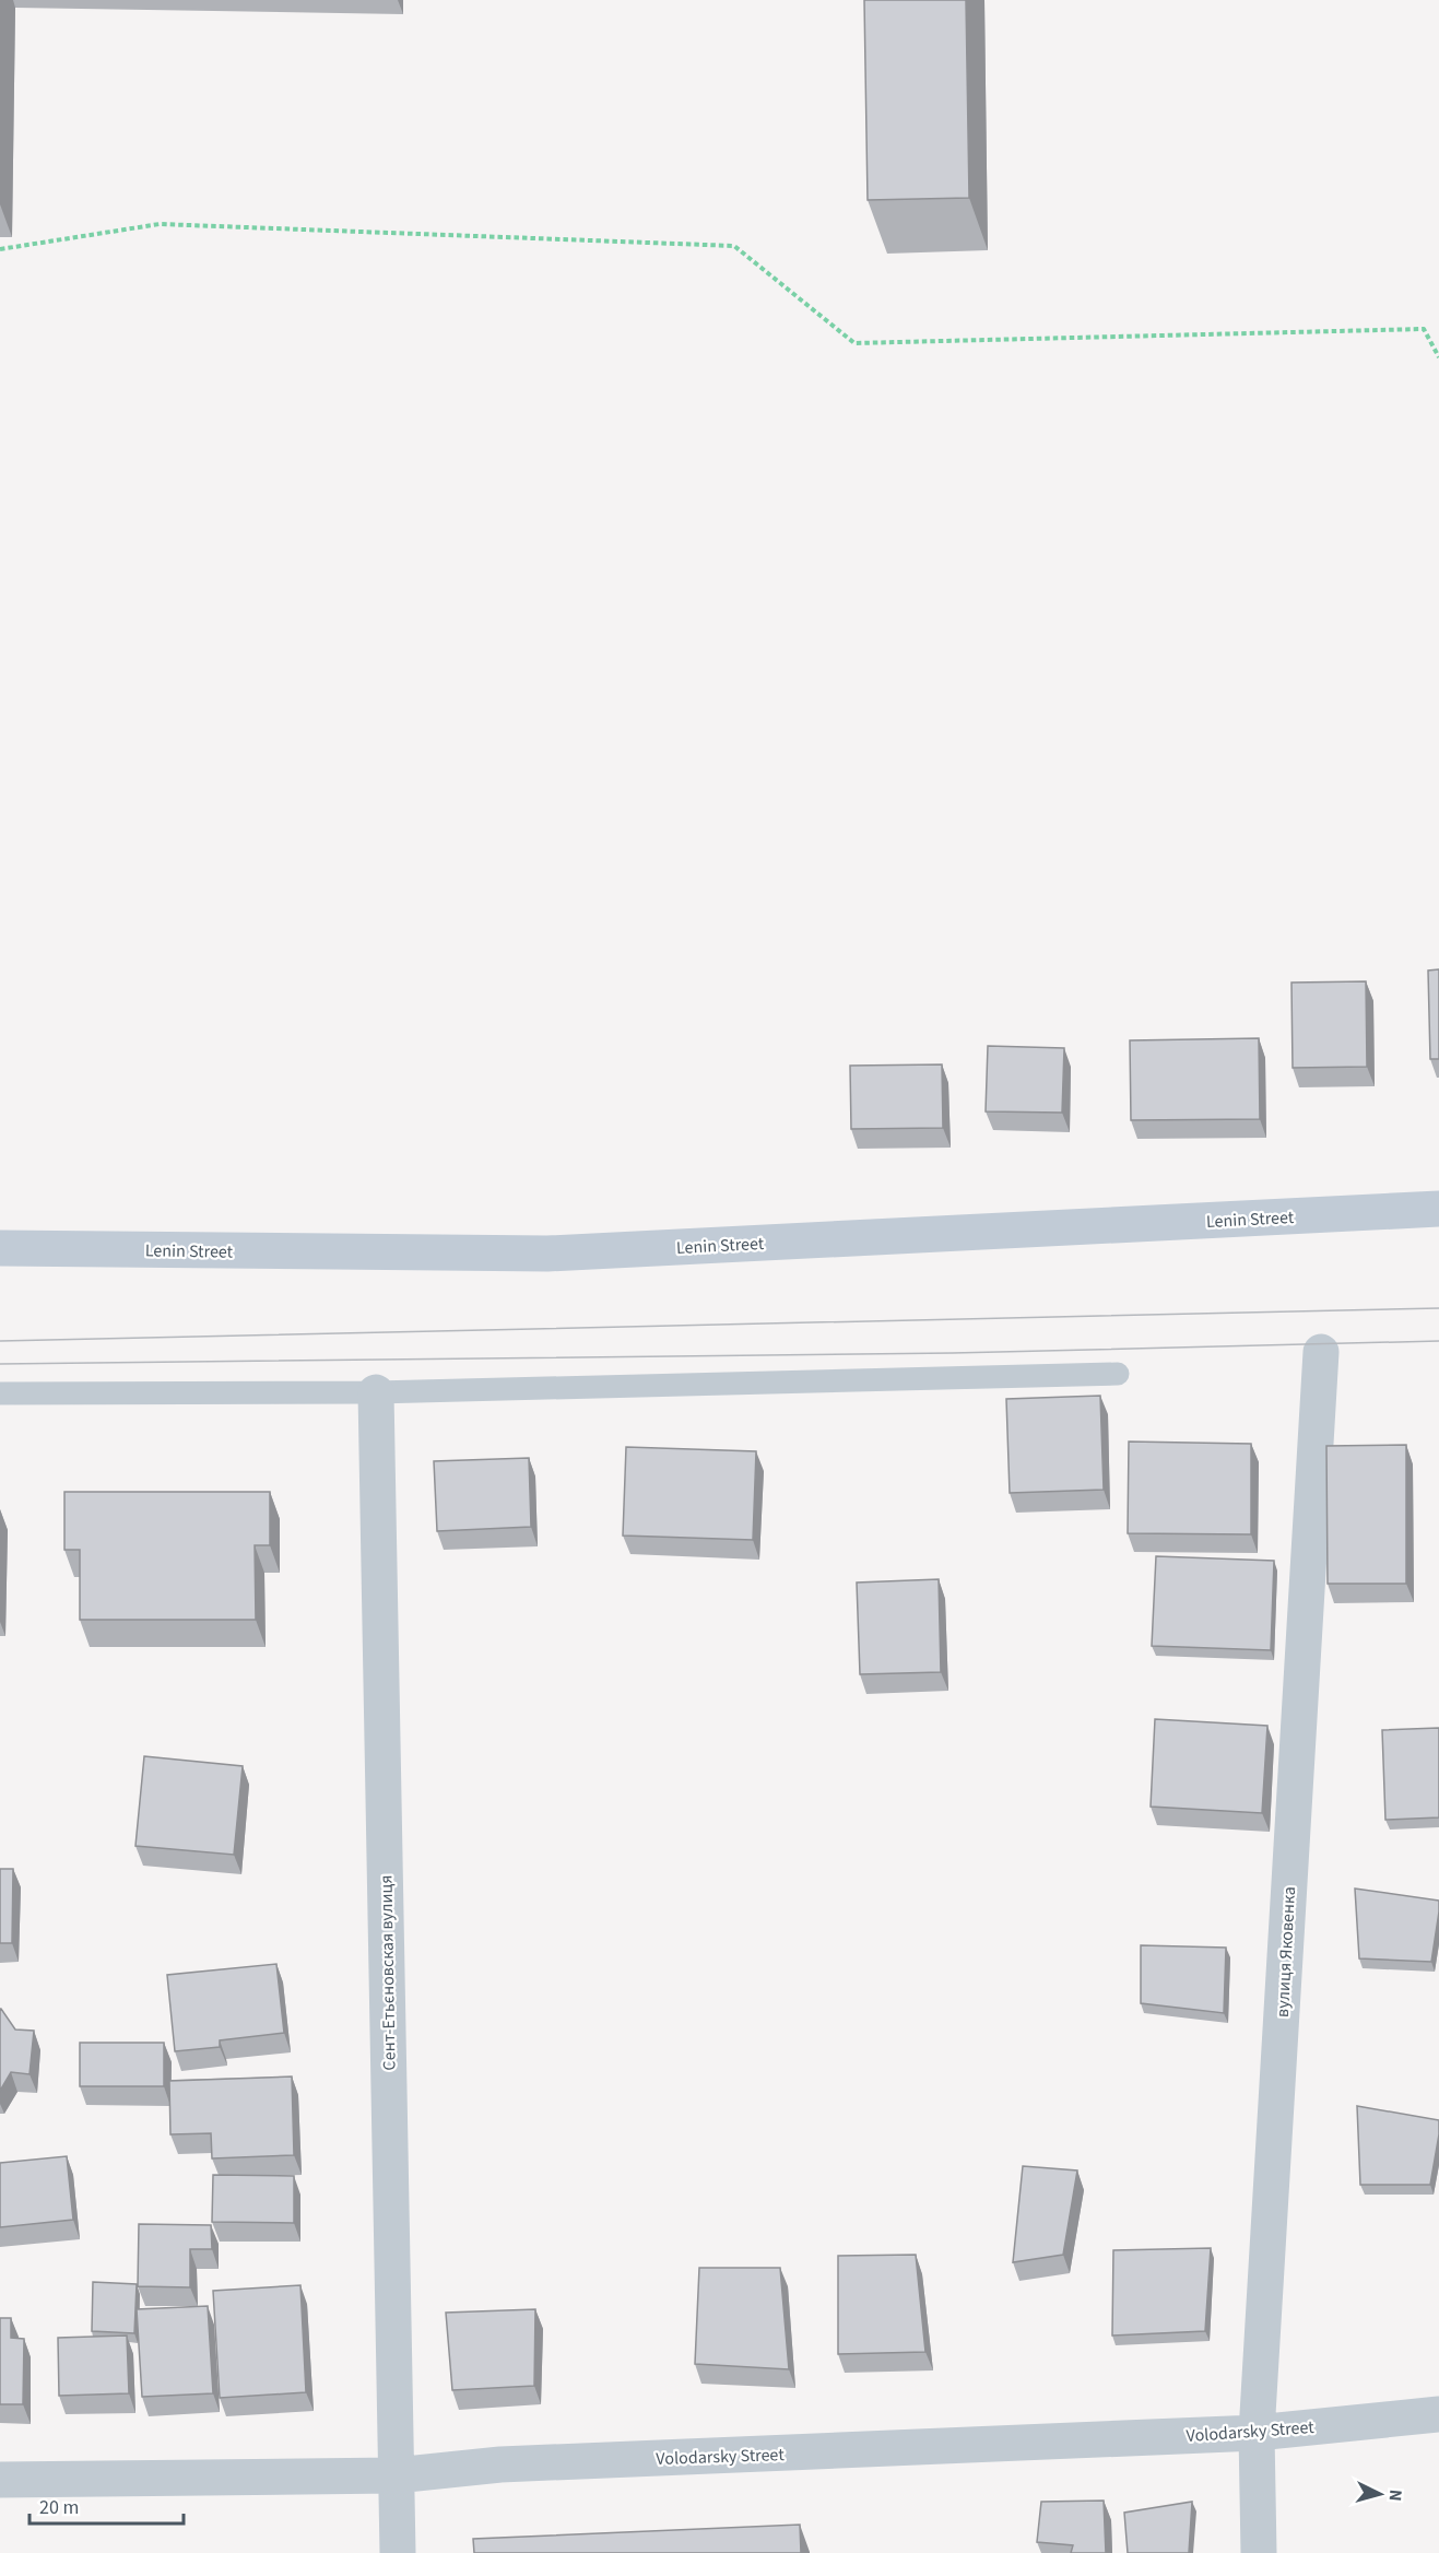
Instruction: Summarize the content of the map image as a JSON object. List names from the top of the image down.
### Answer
{
  "streets": {
    "street": [
      "Lenin Street",
      "вулиця Яковенка",
      "Сент-Етьєновская вулиця",
      "Volodarsky Street"
    ]
  },
  "crossings": [
    ["вулиця Яковенка", "Volodarsky Street"],
    ["Сент-Етьєновская вулиця", "Volodarsky Street"]
  ],
  "scale_bar": "20 m",
  "north": "right"
}
